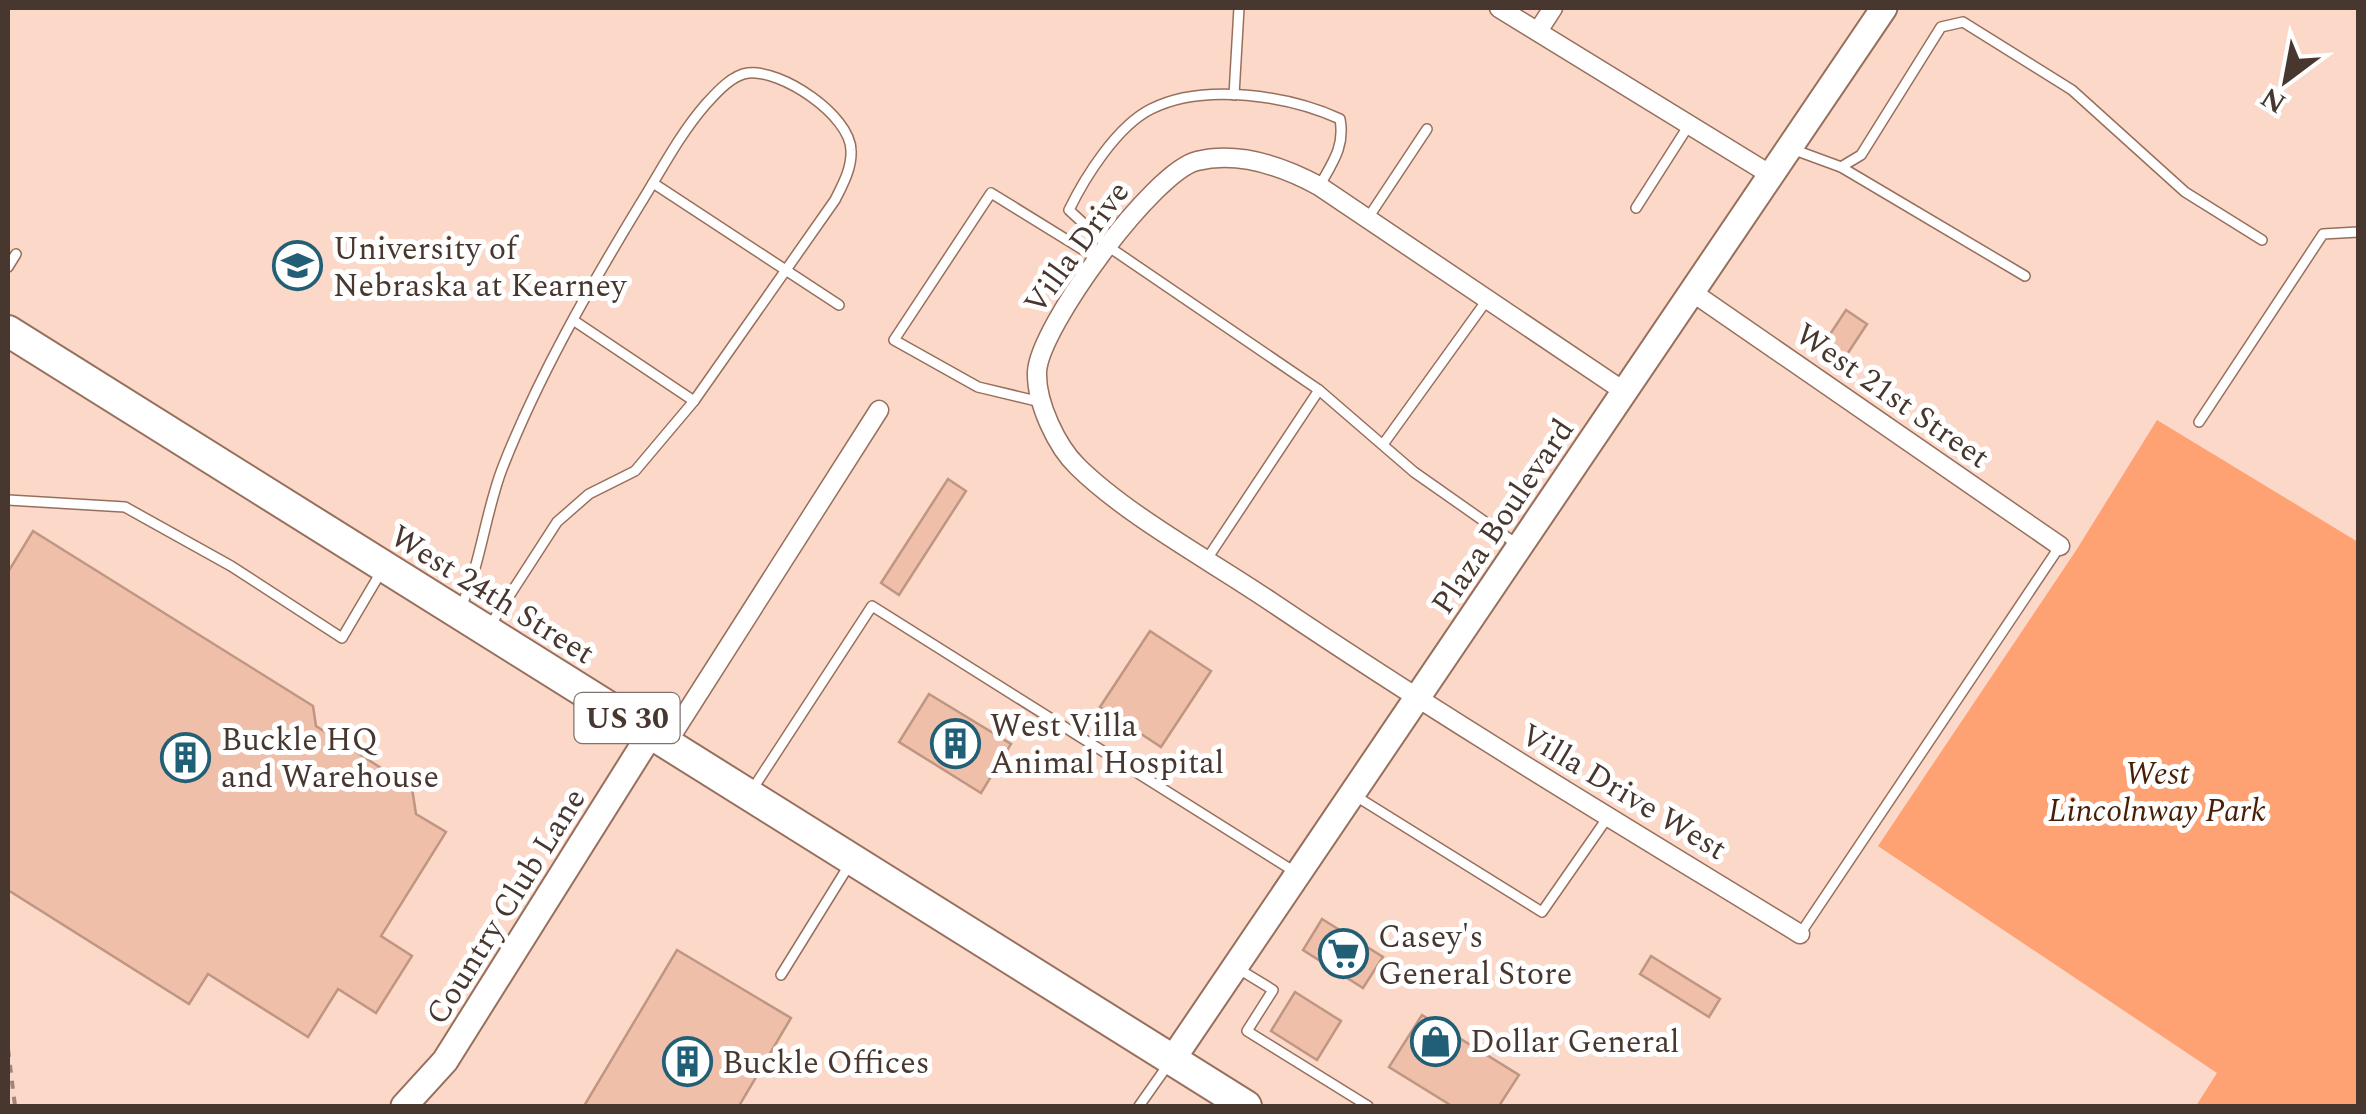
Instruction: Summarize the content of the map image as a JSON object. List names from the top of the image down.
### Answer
{
  "streets": {
    "main road": ["West 24th Street", "US 30"],
    "street": [
      "Villa Drive",
      "West 21st Street",
      "Plaza Boulevard",
      "Villa Drive West",
      "Country Club Lane"
    ]
  },
  "crossings": [
    ["Villa Drive", "Plaza Boulevard"],
    ["Villa Drive", "Villa Drive West"],
    ["West 21st Street", "Plaza Boulevard"],
    ["Plaza Boulevard", "West 24th Street"],
    ["Plaza Boulevard", "Villa Drive West"],
    ["West 24th Street", "Country Club Lane"]
  ],
  "parks": ["West Lincolnway Park"],
  "places": {
    "school or university": ["University of Nebraska at Kearney"],
    "building": ["West Villa Animal Hospital", "Buckle HQ and Warehouse", "Buckle Offices"],
    "supermarket": ["Casey's General Store"],
    "shop": ["Dollar General"]
  },
  "north": "bottom left"
}
